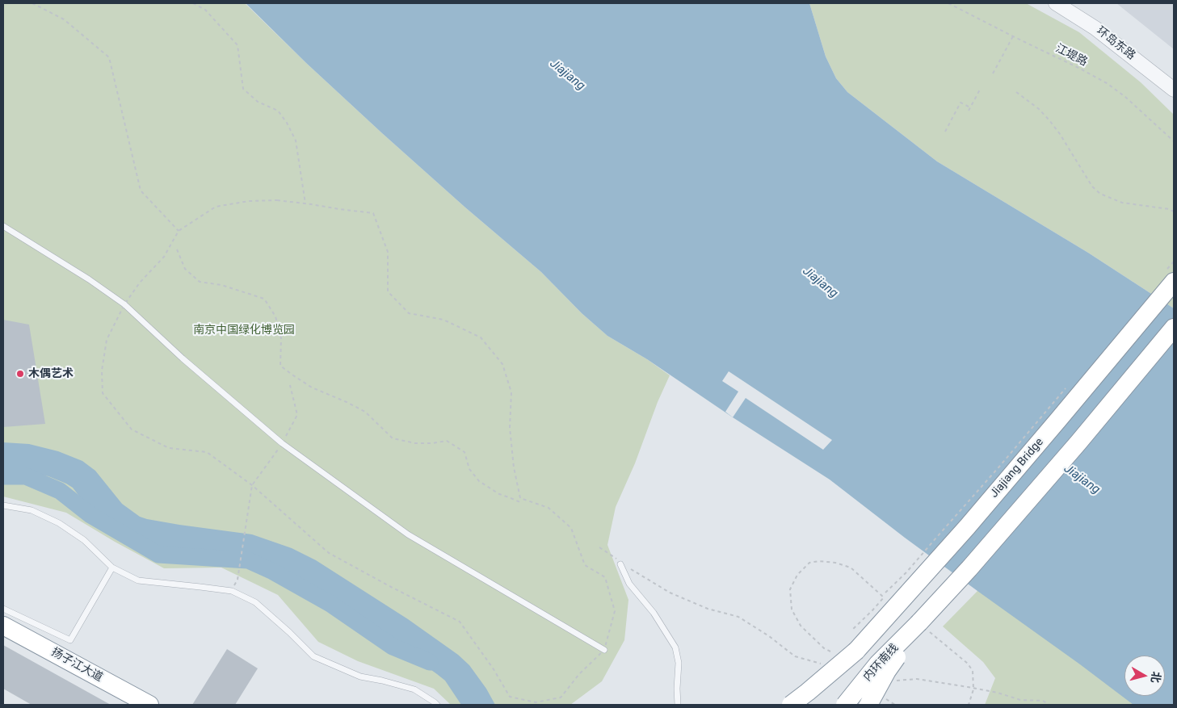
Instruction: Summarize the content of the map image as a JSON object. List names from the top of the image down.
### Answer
{
  "streets": {
    "highway": ["Jiajiang Bridge", "内环南线", "扬子江大道"],
    "street": ["环岛东路"],
    "path": ["江堤路"]
  },
  "water": ["Jiajiang"],
  "parks": ["南京中国绿化博览园"],
  "places": ["木偶艺术"],
  "north": "right"
}
